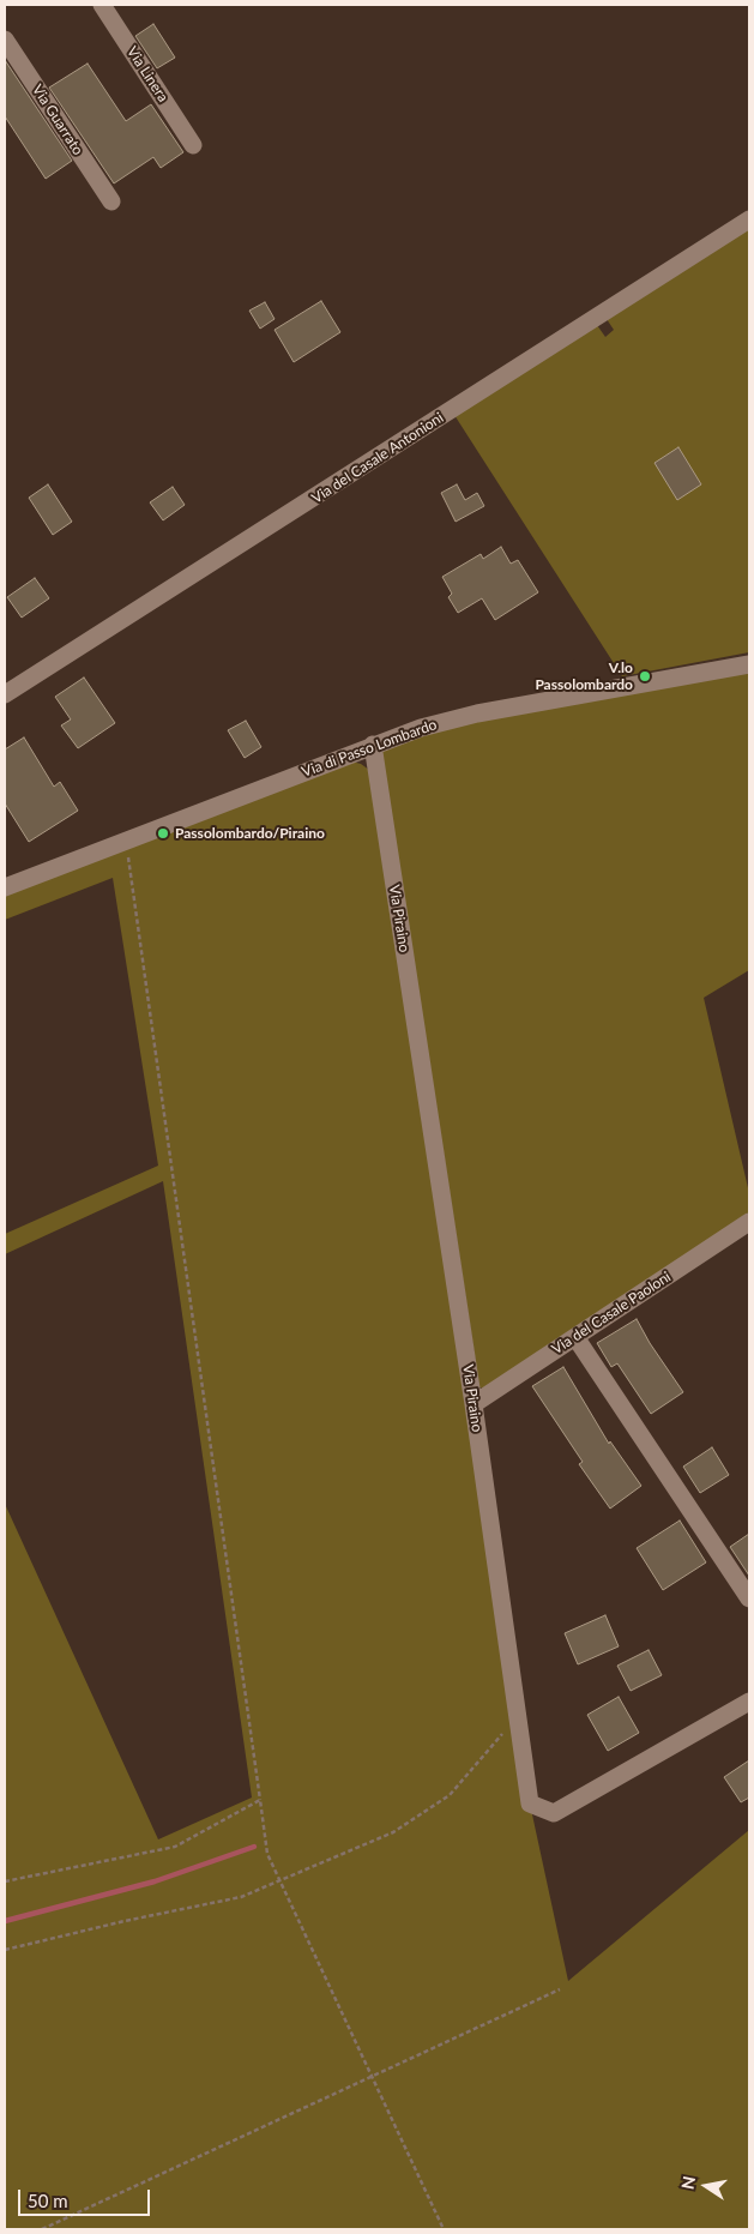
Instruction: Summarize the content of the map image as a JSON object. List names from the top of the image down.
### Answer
{
  "streets": {
    "street": [
      "Via Linera",
      "Via Guarrato",
      "Via del Casale Antonioni",
      "Via di Passo Lombardo",
      "Via Piraino",
      "Via del Casale Paoloni"
    ]
  },
  "crossings": [
    ["Via di Passo Lombardo", "Via Piraino"],
    ["Via Piraino", "Via del Casale Paoloni"]
  ],
  "places": ["V.lo Passolombardo", "Passolombardo/Piraino"],
  "scale_bar": "50 m",
  "north": "left"
}
